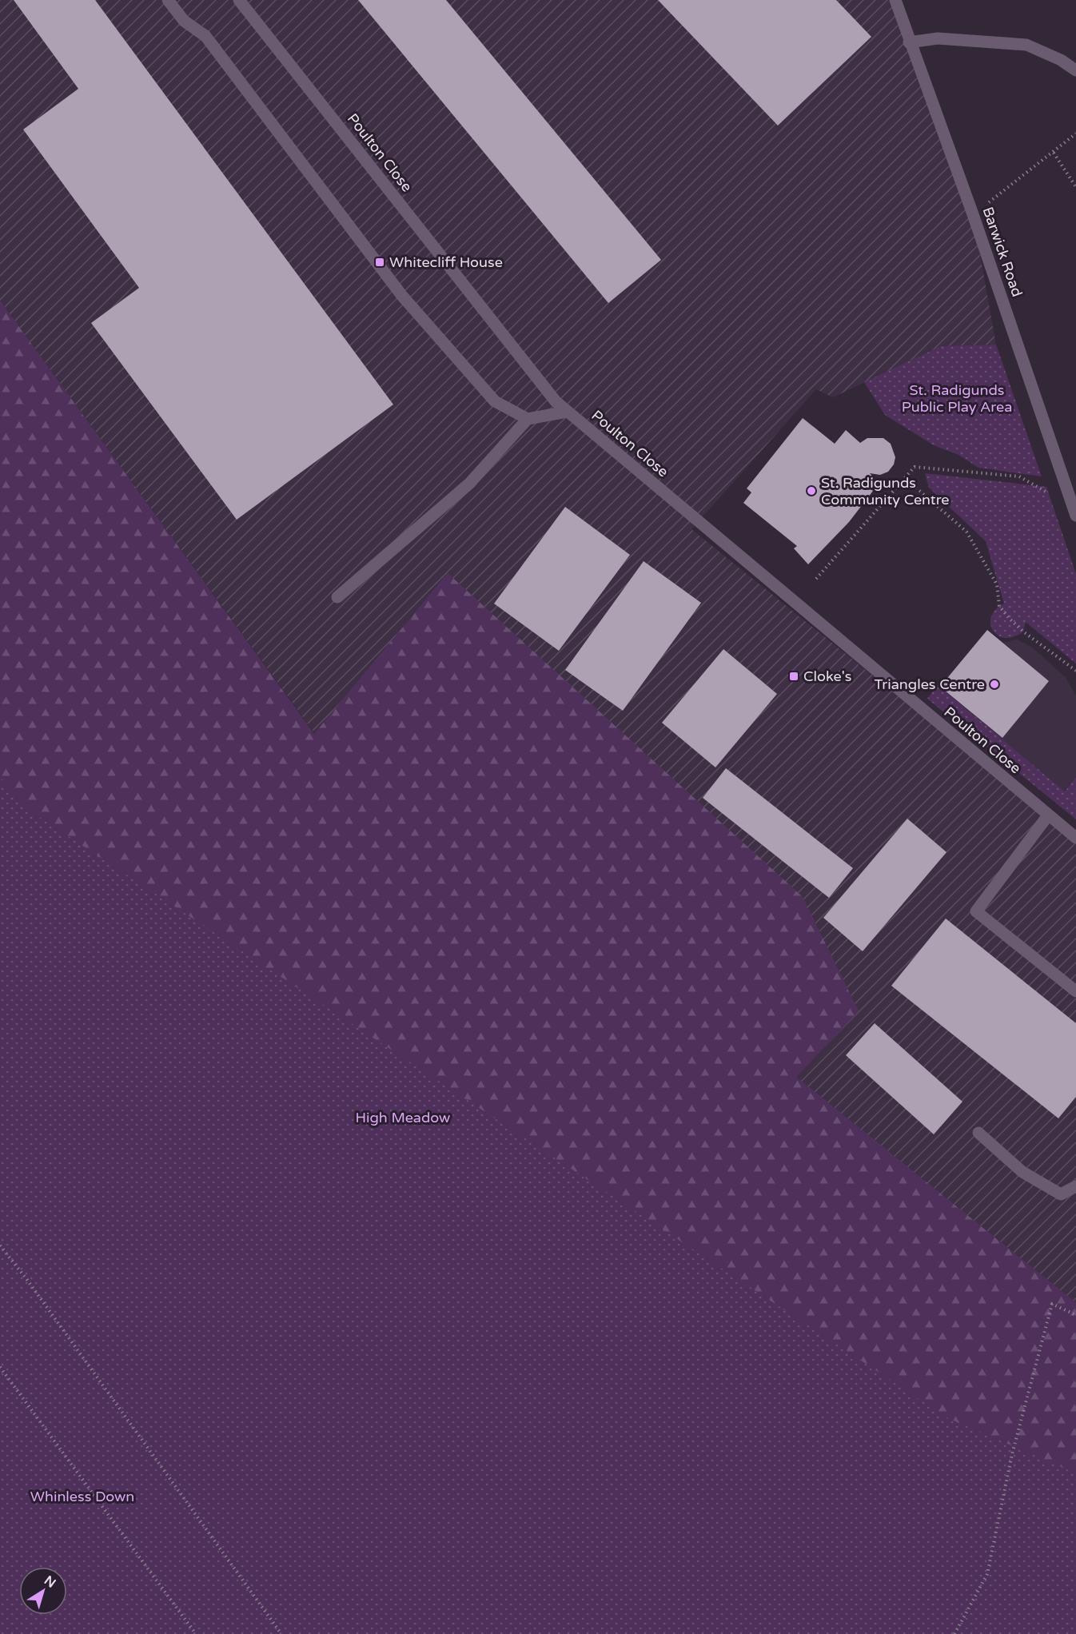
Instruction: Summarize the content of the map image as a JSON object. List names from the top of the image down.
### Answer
{
  "streets": {
    "street": ["Poulton Close", "Barwick Road"]
  },
  "parks": ["St. Radigunds Public Play Area", "High Meadow", "Whinless Down"],
  "places": {
    "transit": ["Whitecliff House", "Cloke's"],
    "other": ["St. Radigunds Community Centre", "Triangles Centre"]
  },
  "north": "top right"
}
